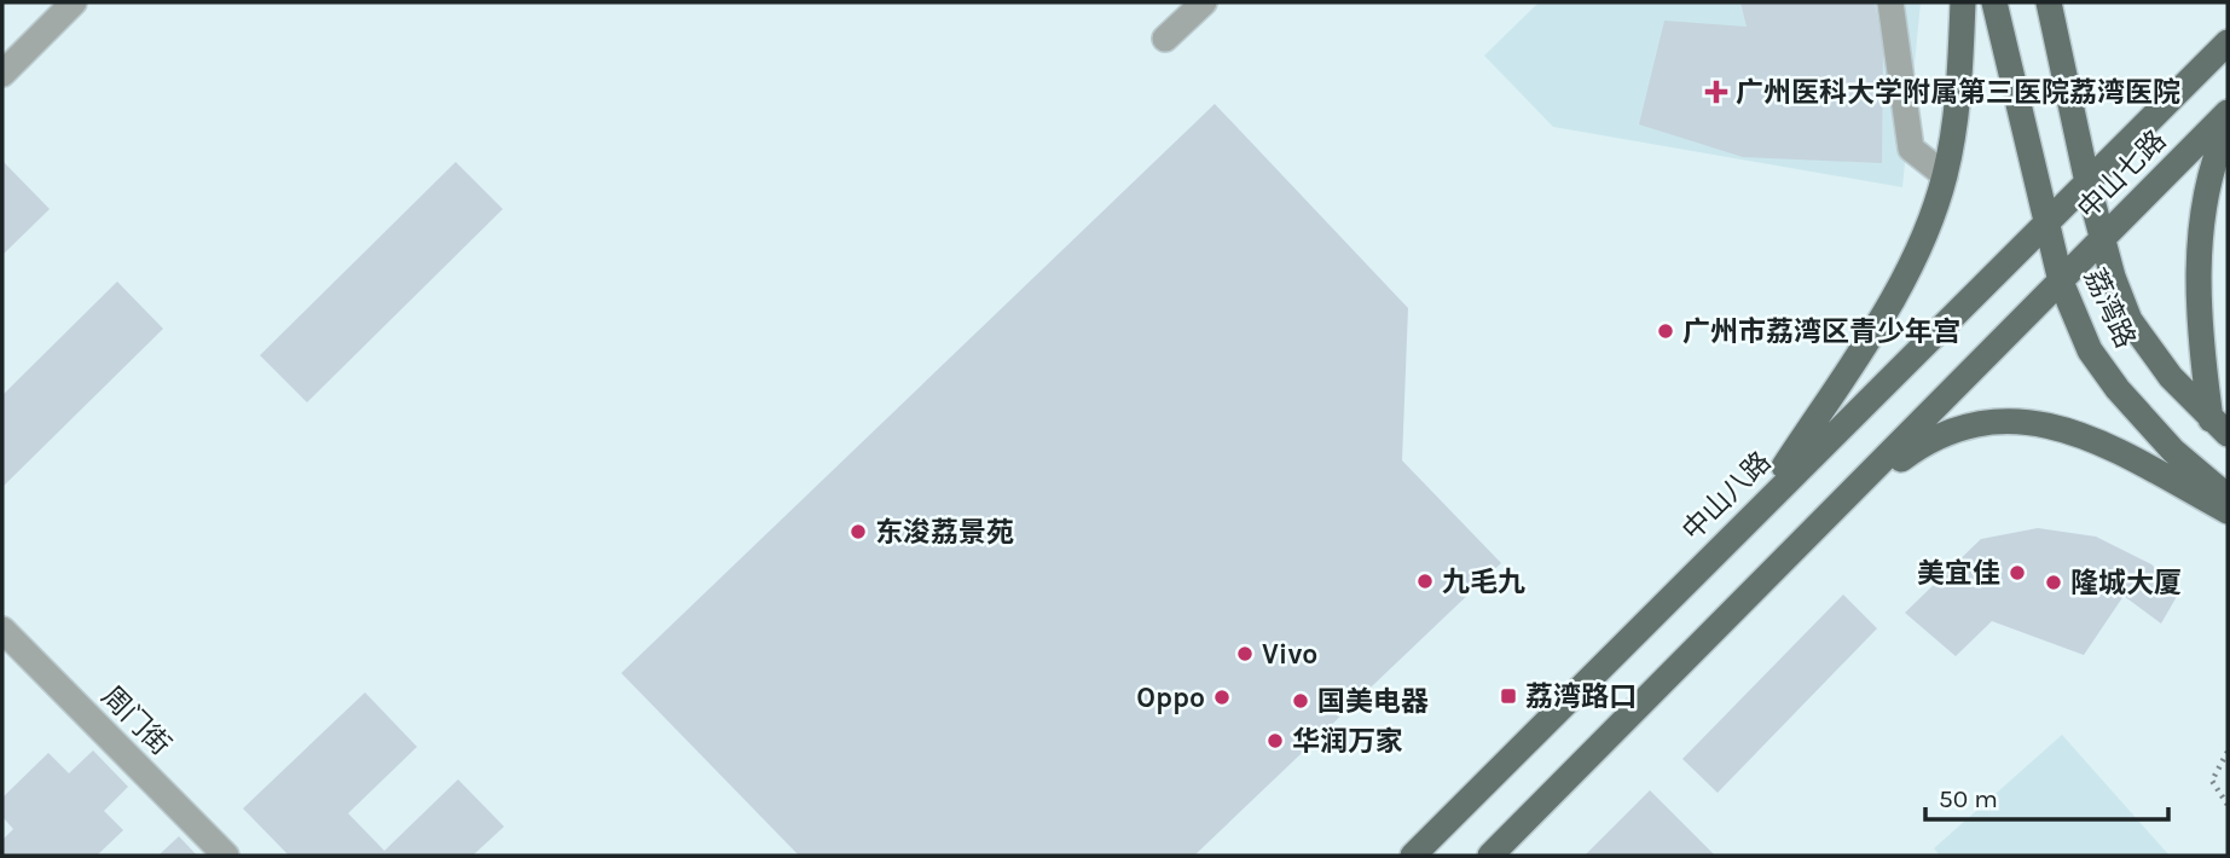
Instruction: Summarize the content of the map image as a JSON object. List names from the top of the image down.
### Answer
{
  "streets": {
    "main road": ["中山七路", "荔湾路", "中山八路"],
    "street": ["周门街"]
  },
  "crossings": [
    ["中山七路", "荔湾路"],
    ["中山七路", "中山八路"],
    ["荔湾路", "中山八路"]
  ],
  "places": {
    "health": ["广州医科大学附属第三医院荔湾医院"],
    "other": [
      "广州市荔湾区青少年宫",
      "东浚荔景苑",
      "美宜佳",
      "九毛九",
      "隆城大厦",
      "Vivo",
      "Oppo",
      "国美电器",
      "华润万家"
    ],
    "transit": ["荔湾路口"]
  },
  "scale_bar": "50 m"
}
